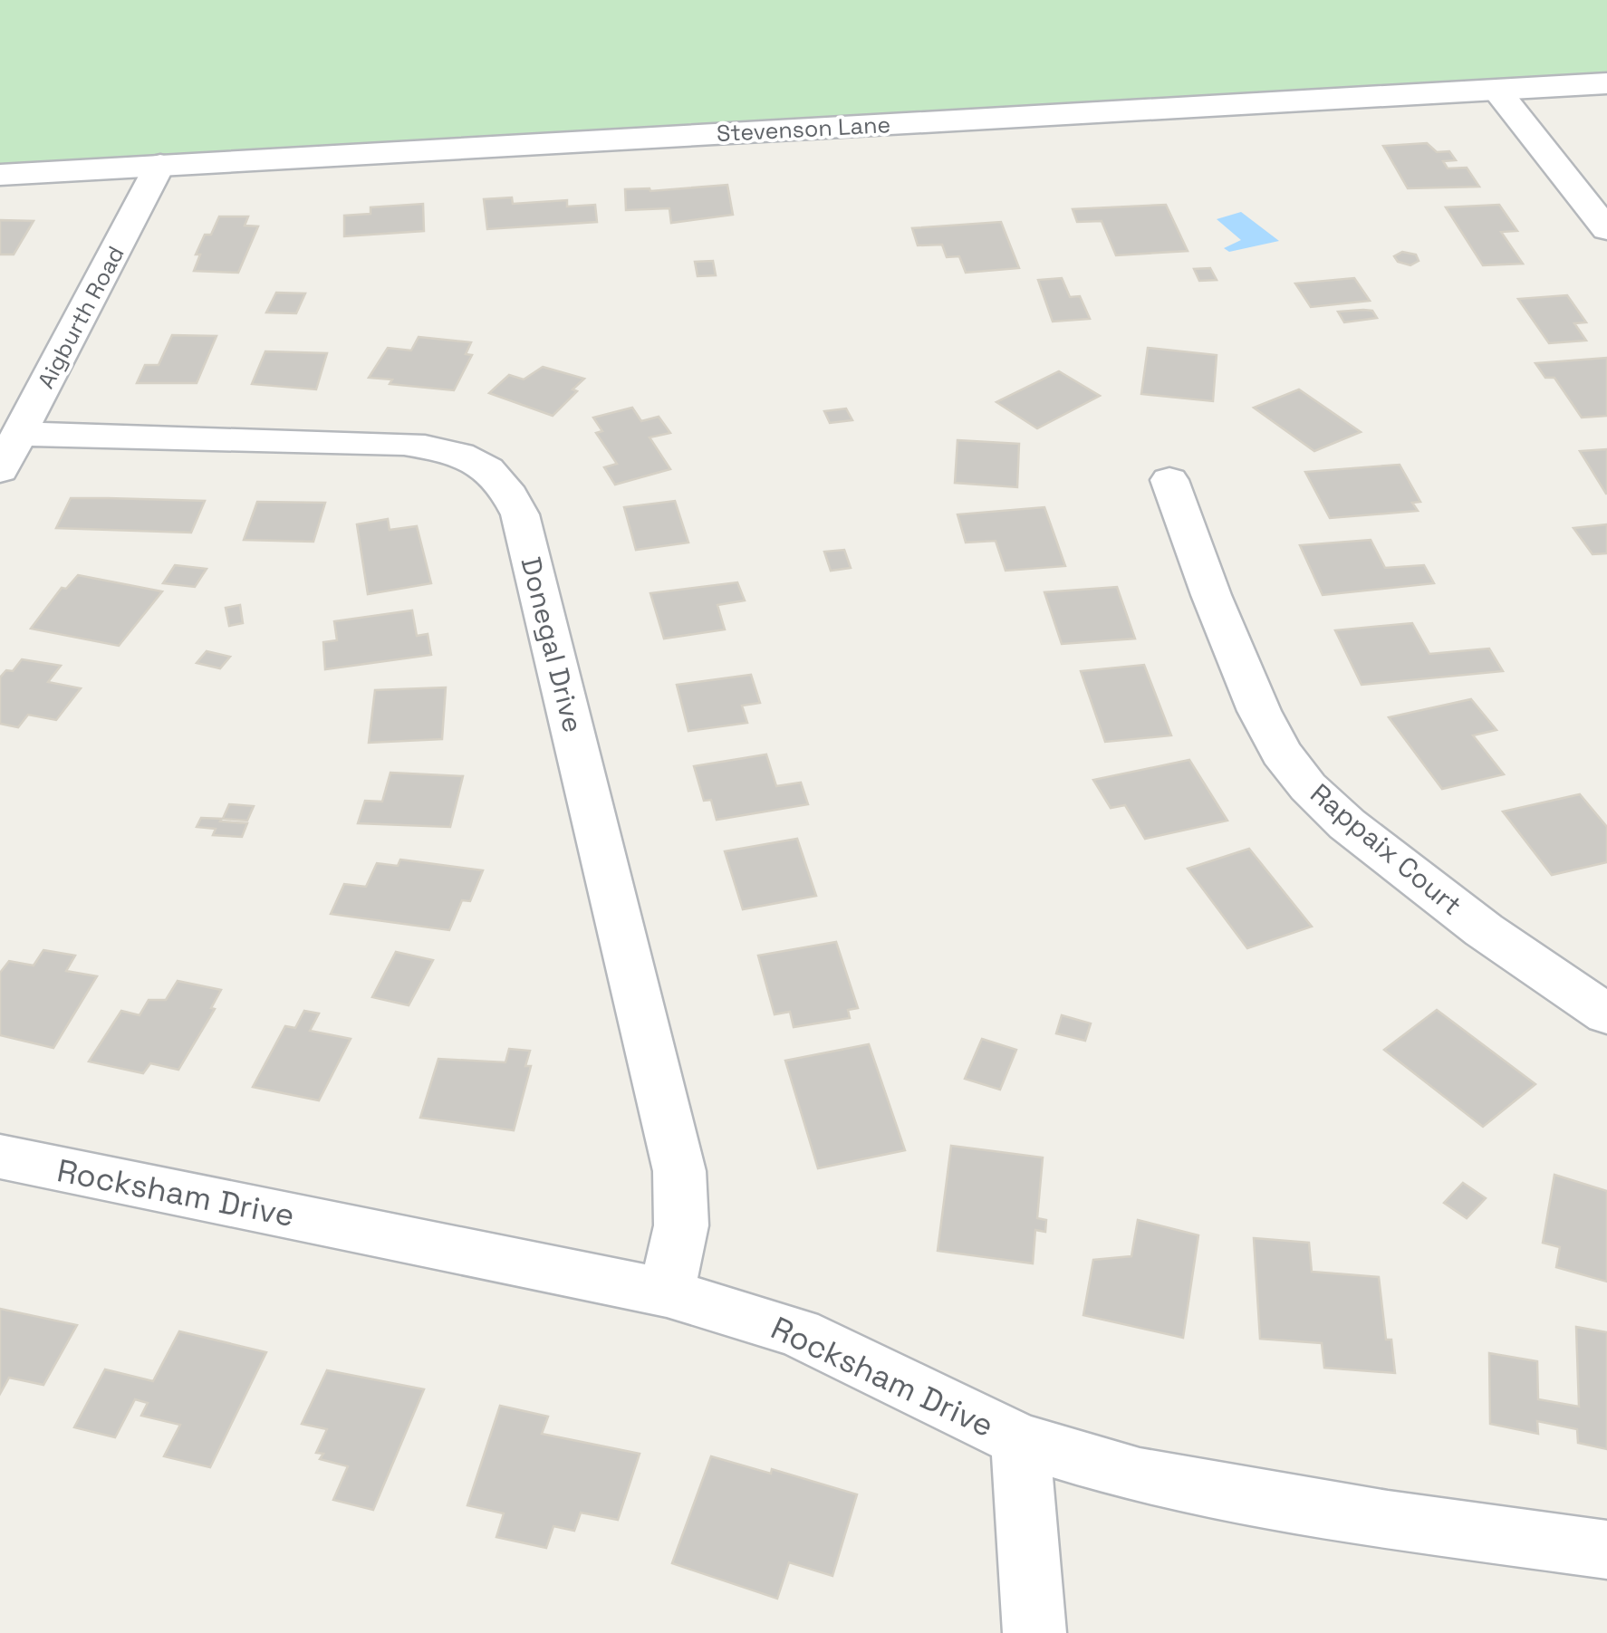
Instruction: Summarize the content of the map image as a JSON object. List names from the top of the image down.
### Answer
{
  "streets": {
    "street": [
      "Stevenson Lane",
      "Aigburth Road",
      "Donegal Drive",
      "Rappaix Court",
      "Rocksham Drive"
    ]
  },
  "crossings": [
    ["Stevenson Lane", "Aigburth Road"],
    ["Aigburth Road", "Donegal Drive"],
    ["Donegal Drive", "Rocksham Drive"]
  ]
}
